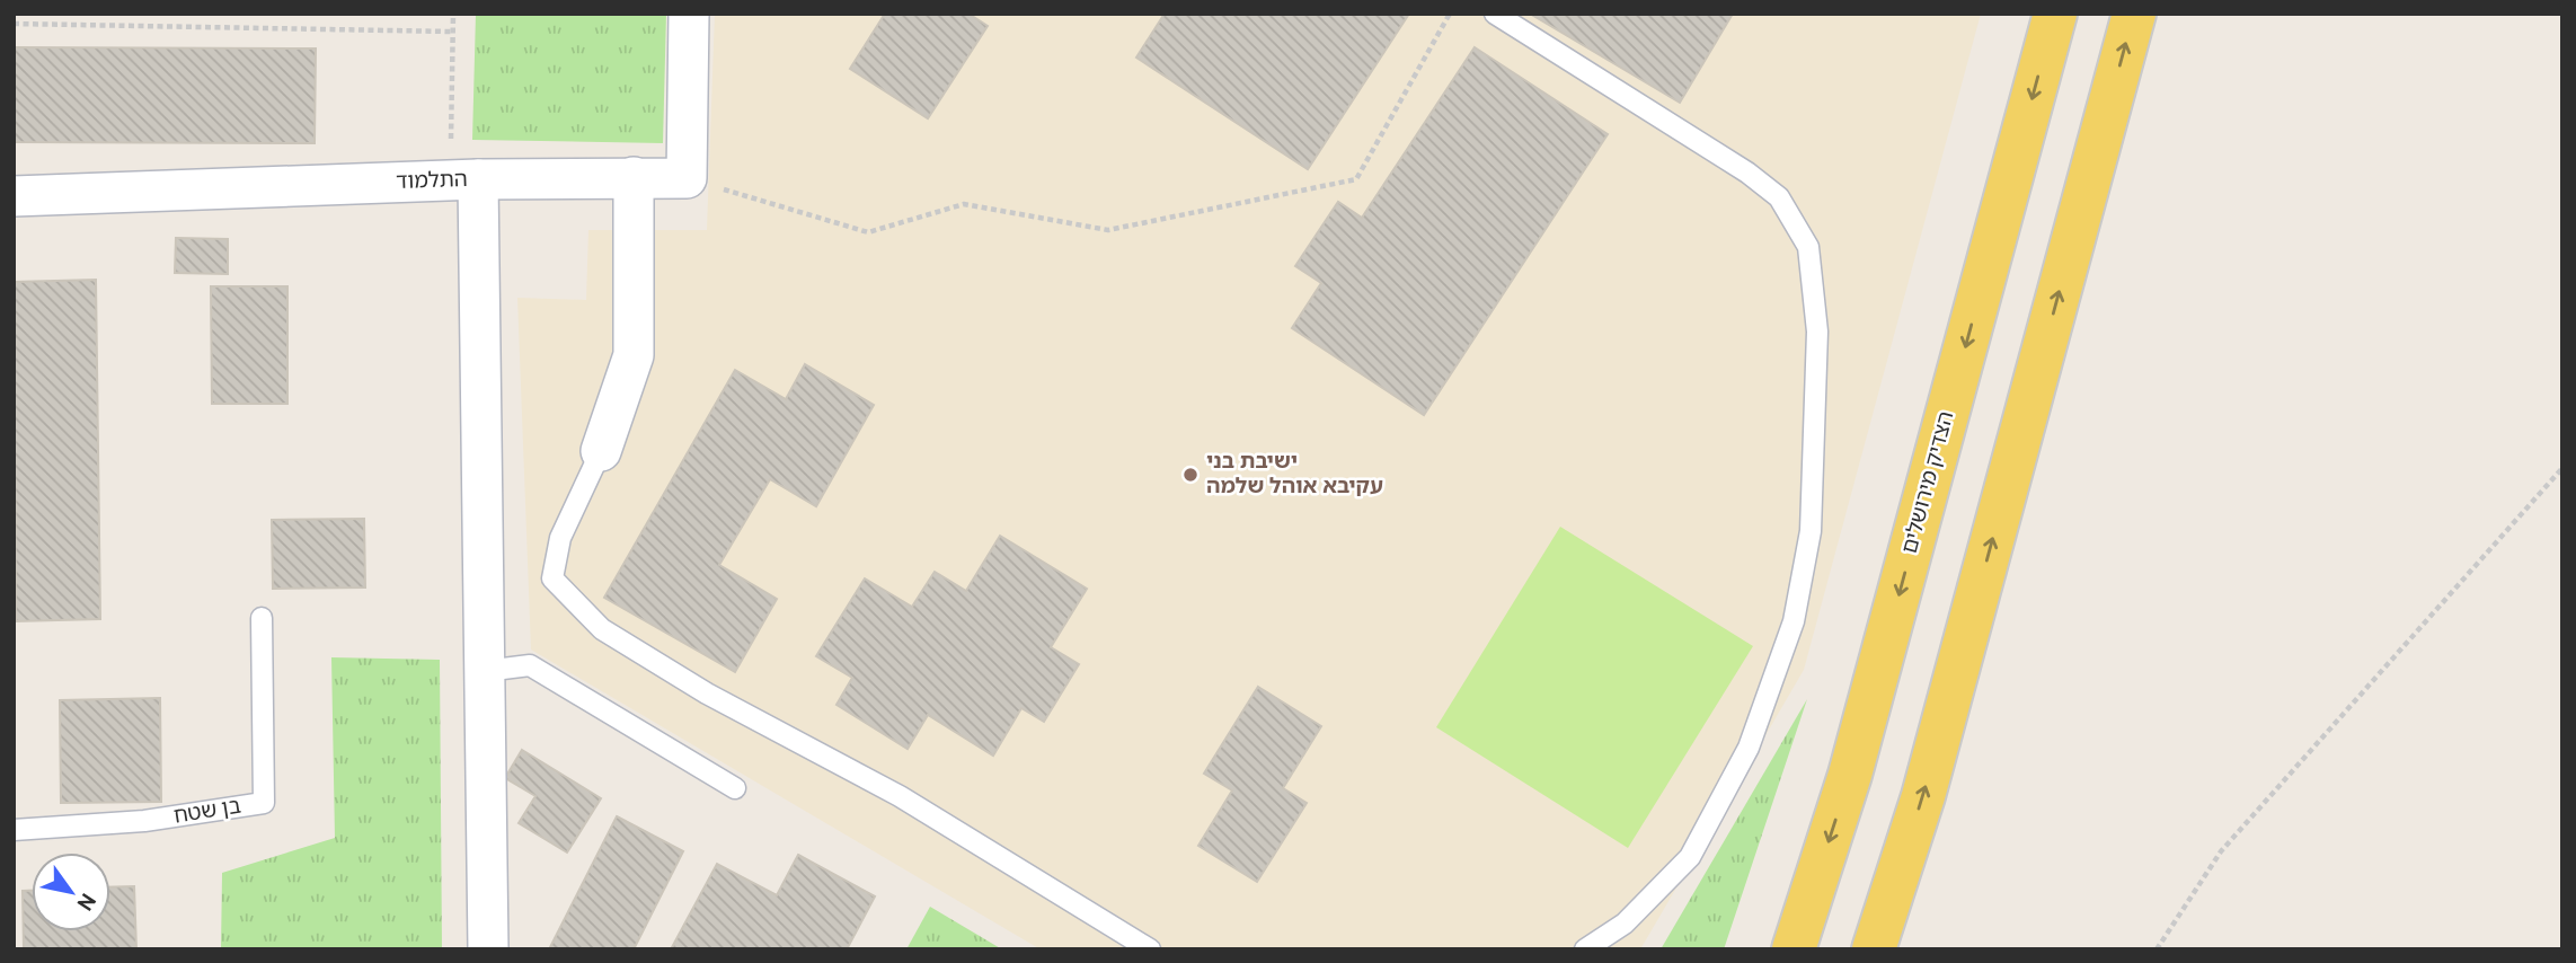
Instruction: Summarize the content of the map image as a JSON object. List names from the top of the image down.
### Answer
{
  "streets": {
    "main road": ["הצדיק מירושלים"],
    "street": ["התלמוד"],
    "lane": ["בן שטח"]
  },
  "places": ["ישיבת בני עקיבא אוהל שלמה"],
  "north": "bottom right"
}
